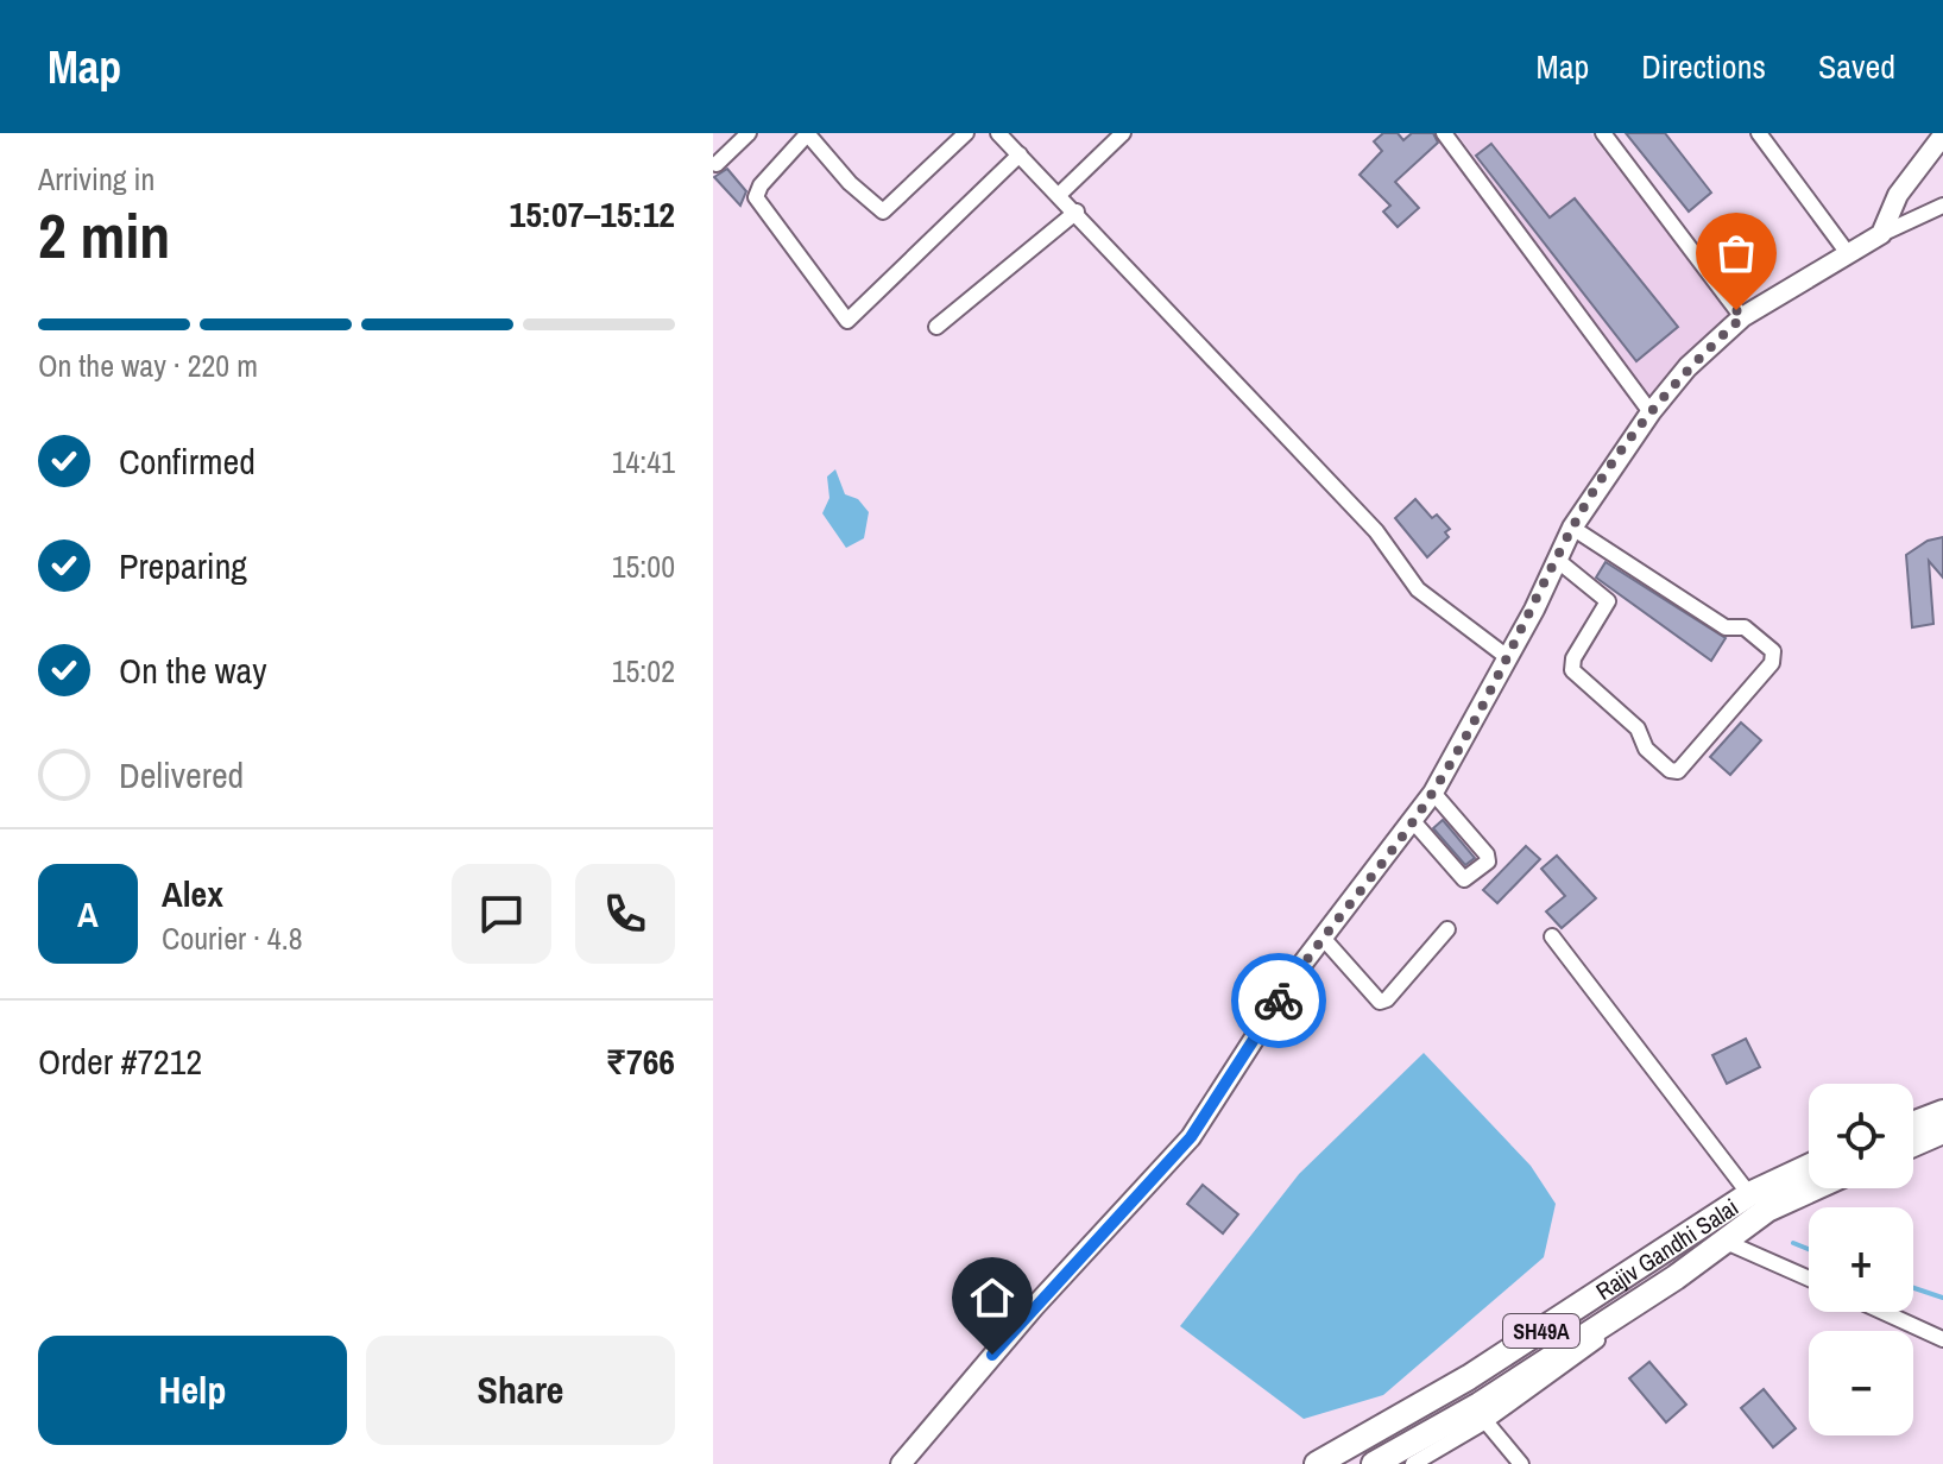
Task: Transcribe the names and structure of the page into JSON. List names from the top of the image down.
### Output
{
  "streets": {
    "main road": ["Rajiv Gandhi Salai", "SH49A"]
  },
  "page": {
    "header": "Map",
    "nav": ["Map", "Directions", "Saved"],
    "heading": ["2 min", "Arriving in", "15:07–15:12"],
    "panel": [
      "Alex",
      "Courier · 4.8",
      "Order #7212",
      "₹766"
    ],
    "bar": "On the way · 220 m",
    "list": [
      ["Confirmed", "14:41"],
      ["Preparing", "15:00"],
      ["On the way", "15:02"],
      "Delivered"
    ],
    "round": "A",
    "map_buttons": ["+", "−"],
    "buttons": ["Help", "Share"]
  }
}
